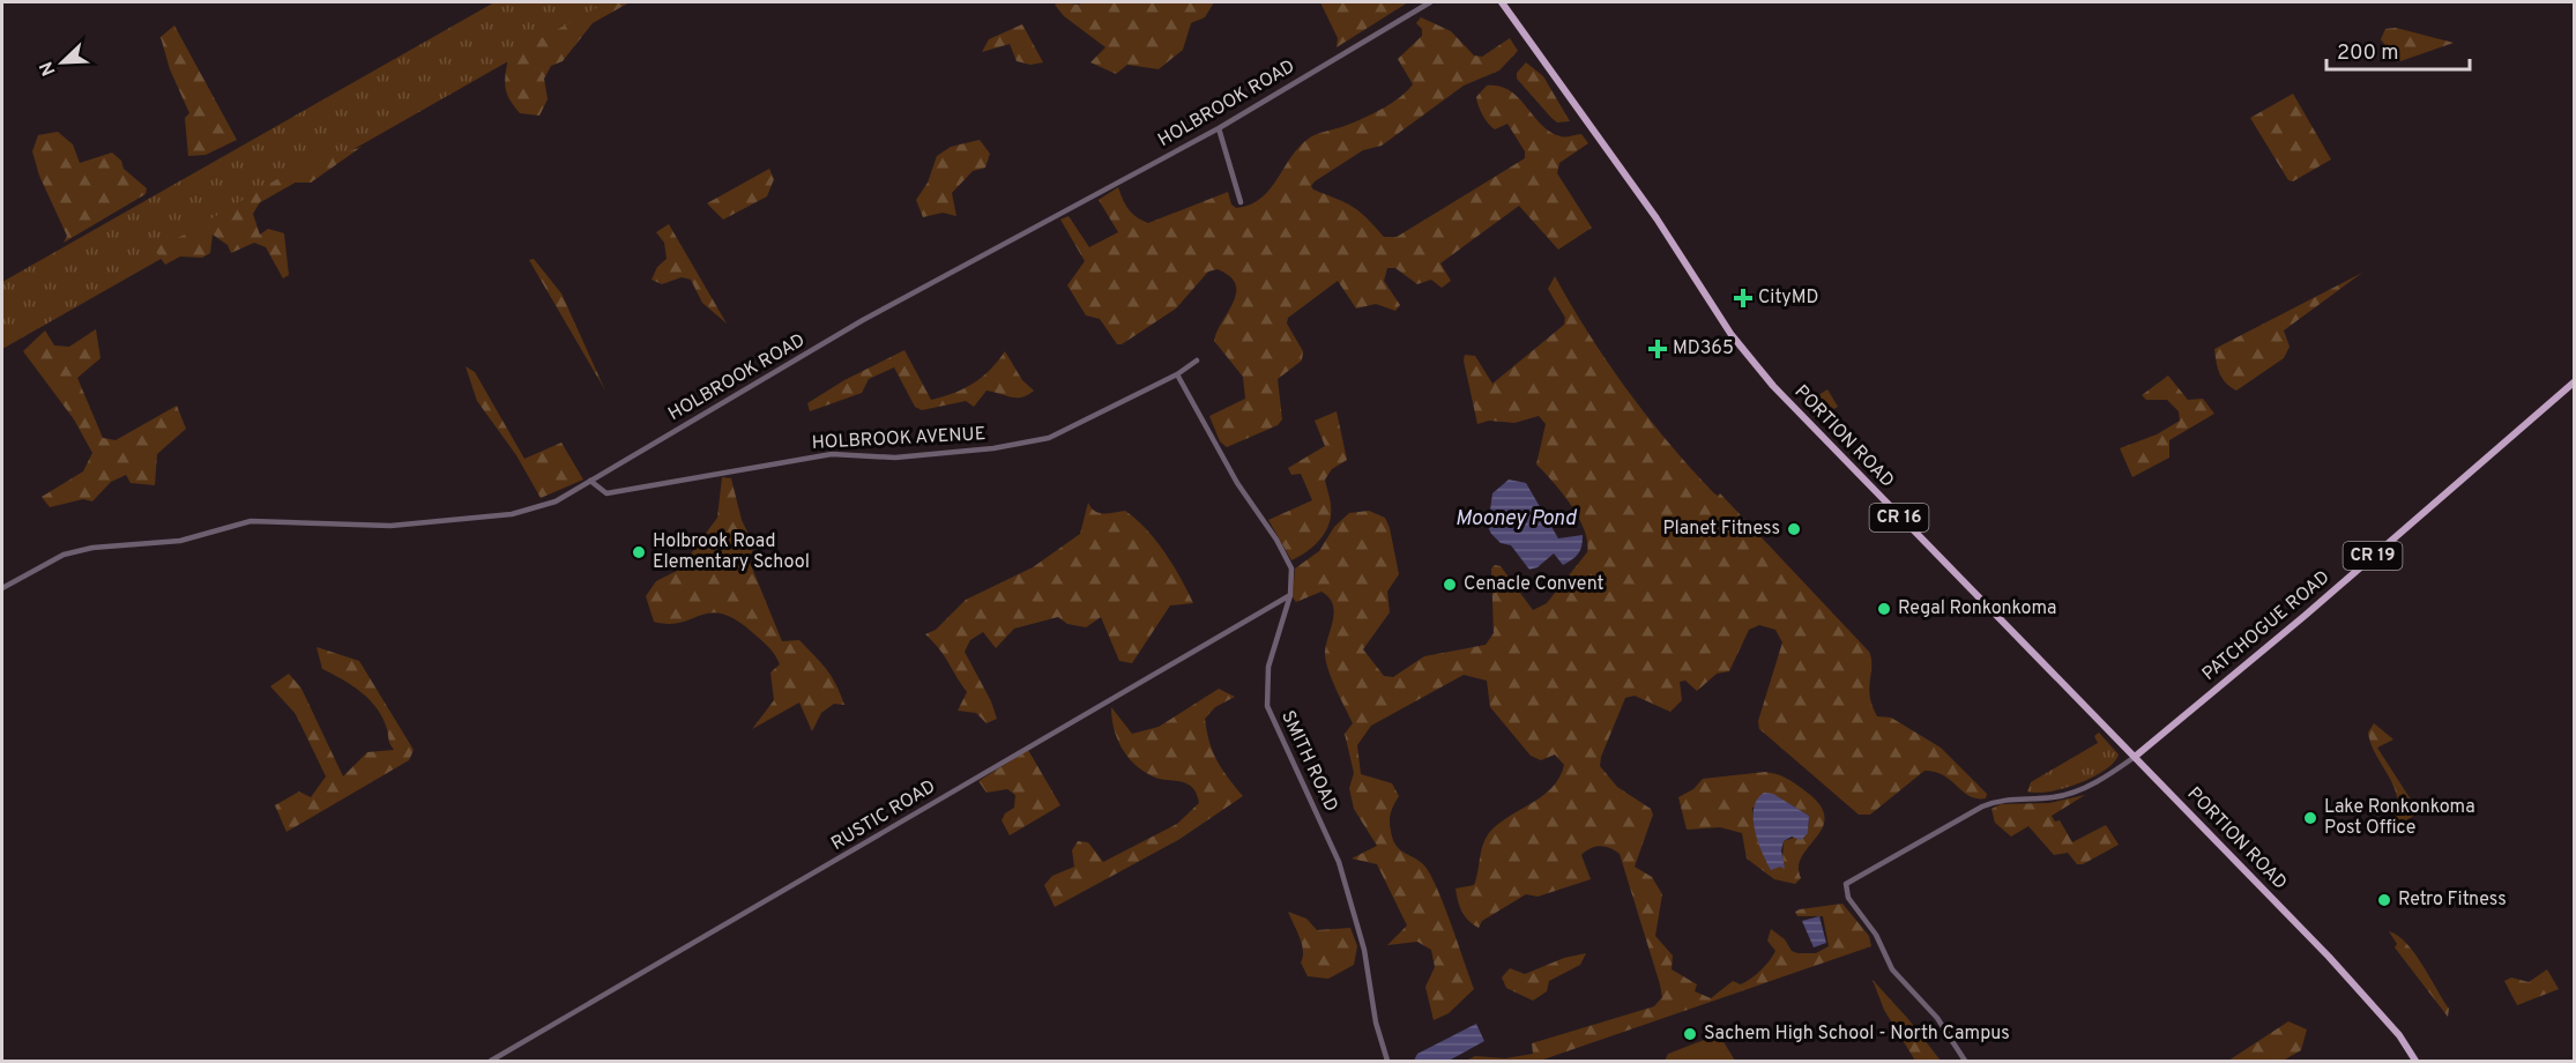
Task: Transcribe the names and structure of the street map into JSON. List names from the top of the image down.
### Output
{
  "streets": {
    "main road": [
      "PORTION ROAD",
      "CR 16",
      "CR 19",
      "PATCHOGUE ROAD"
    ],
    "street": [
      "HOLBROOK ROAD",
      "HOLBROOK AVENUE",
      "SMITH ROAD",
      "RUSTIC ROAD"
    ]
  },
  "crossings": [
    ["HOLBROOK ROAD", "HOLBROOK AVENUE"],
    ["PORTION ROAD", "PATCHOGUE ROAD"],
    ["HOLBROOK AVENUE", "SMITH ROAD"],
    ["SMITH ROAD", "RUSTIC ROAD"]
  ],
  "water": ["Mooney Pond"],
  "places": {
    "health": ["CityMD", "MD365"],
    "other": [
      "Planet Fitness",
      "Holbrook Road Elementary School",
      "Cenacle Convent",
      "Regal Ronkonkoma",
      "Lake Ronkonkoma Post Office",
      "Retro Fitness",
      "Sachem High School - North Campus"
    ]
  },
  "scale_bar": "200 m",
  "north": "bottom left"
}
